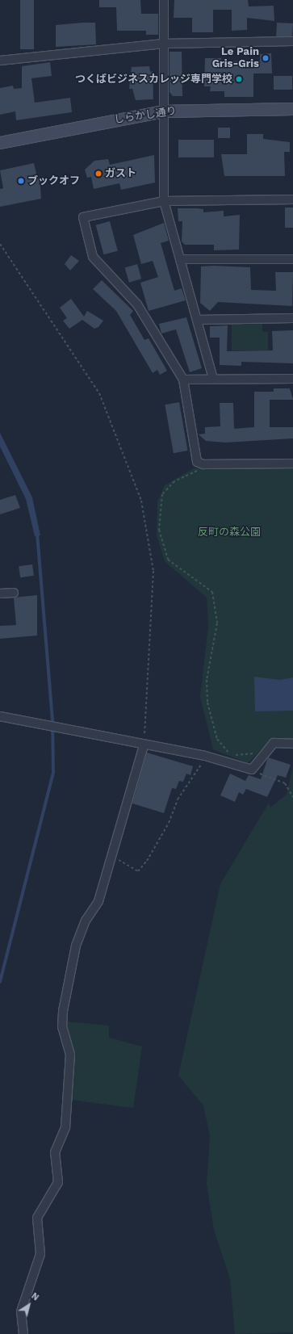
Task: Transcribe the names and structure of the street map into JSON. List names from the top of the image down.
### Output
{
  "streets": {
    "street": ["しらかし通り"]
  },
  "parks": ["反町の森公園"],
  "places": [
    "Le Pain Gris-Gris",
    "つくばビジネスカレッジ専門学校",
    "ガスト",
    "ブックオフ"
  ],
  "north": "top right"
}
